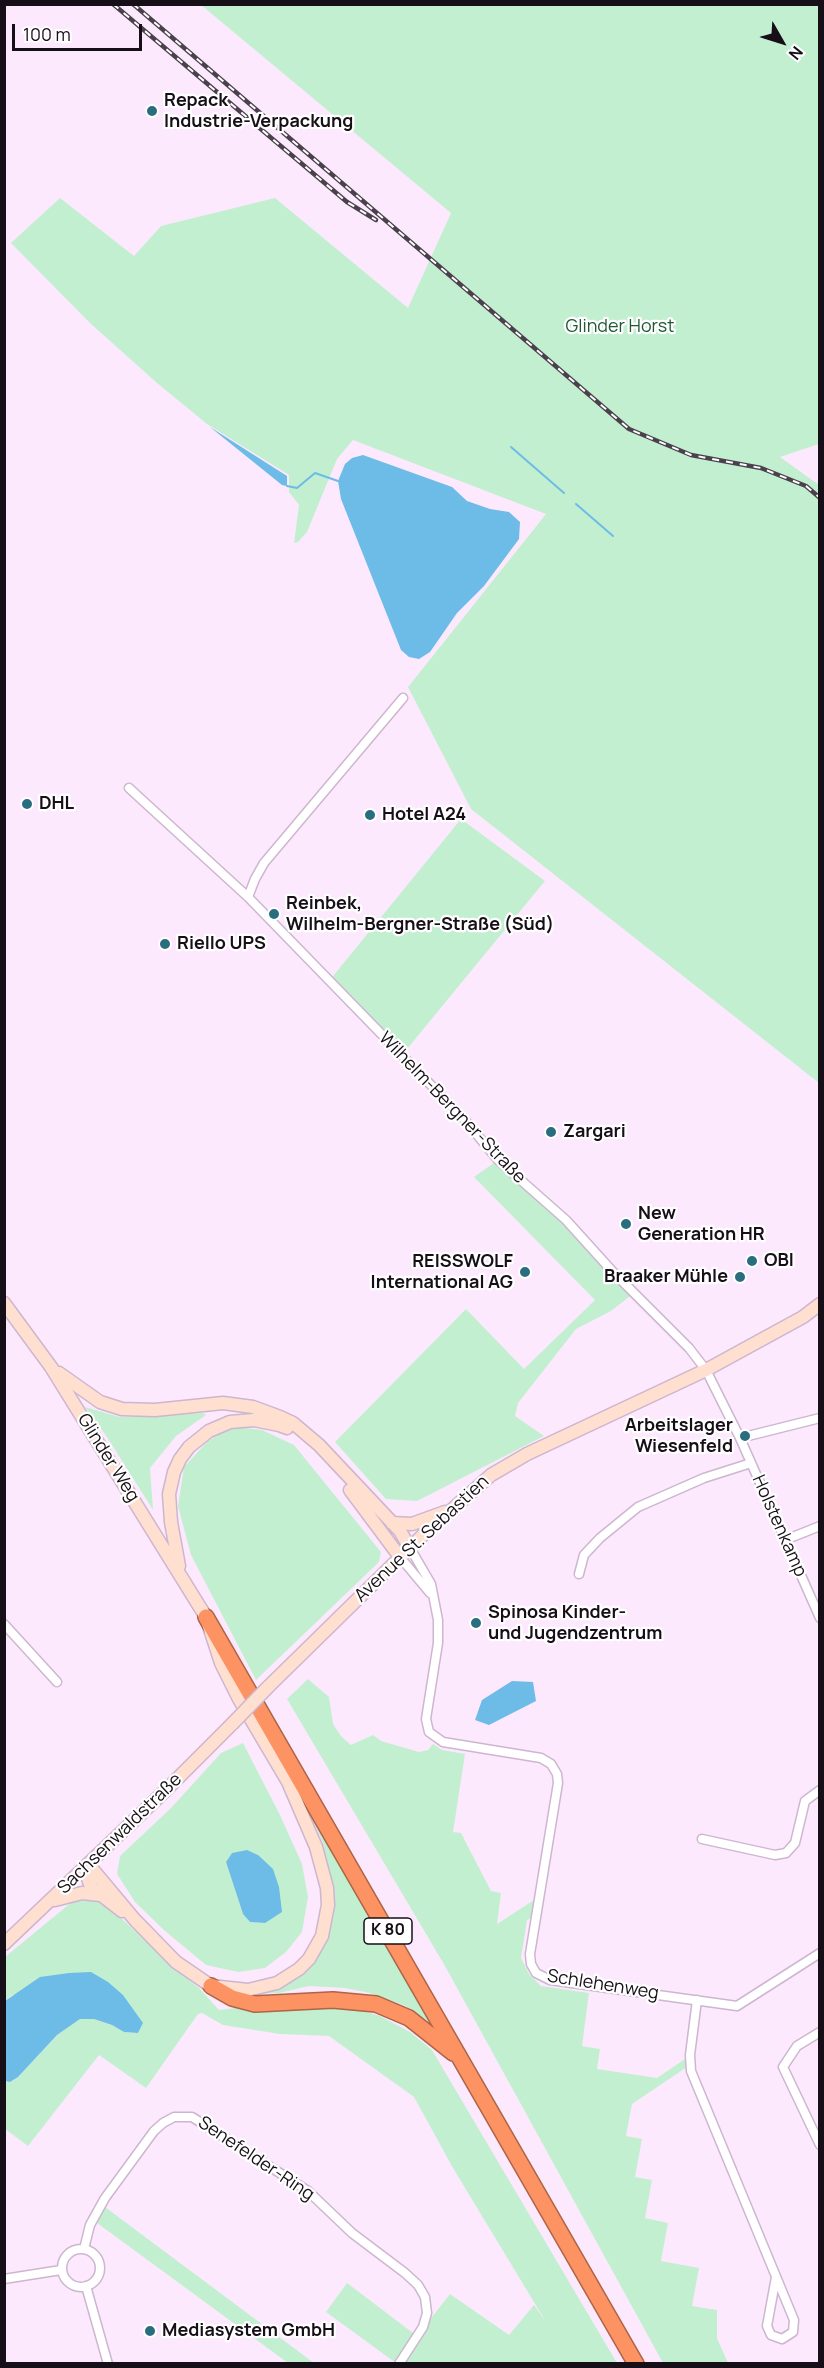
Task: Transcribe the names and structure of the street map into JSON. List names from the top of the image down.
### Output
{
  "streets": {
    "highway": ["K 80"],
    "main road": ["Glinder Weg", "Avenue St. Sebastien", "Sachsenwaldstraße"],
    "street": [
      "Wilhelm-Bergner-Straße",
      "Holstenkamp",
      "Schlehenweg",
      "Senefelder-Ring"
    ]
  },
  "crossings": [
    ["Wilhelm-Bergner-Straße", "Holstenkamp"],
    ["Wilhelm-Bergner-Straße", "Avenue St. Sebastien"],
    ["Glinder Weg", "K 80"],
    ["Holstenkamp", "Avenue St. Sebastien"],
    ["Avenue St. Sebastien", "Sachsenwaldstraße"],
    ["Avenue St. Sebastien", "Schlehenweg"]
  ],
  "parks": ["Glinder Horst"],
  "places": [
    "Repack Industrie-Verpackung",
    "DHL",
    "Hotel A24",
    "Reinbek, Wilhelm-Bergner-Straße (Süd)",
    "Riello UPS",
    "Zargari",
    "New Generation HR",
    "OBI",
    "REISSWOLF International AG",
    "Braaker Mühle",
    "Arbeitslager Wiesenfeld",
    "Spinosa Kinder- und Jugendzentrum",
    "Mediasystem GmbH"
  ],
  "scale_bar": "100 m",
  "north": "bottom right"
}
